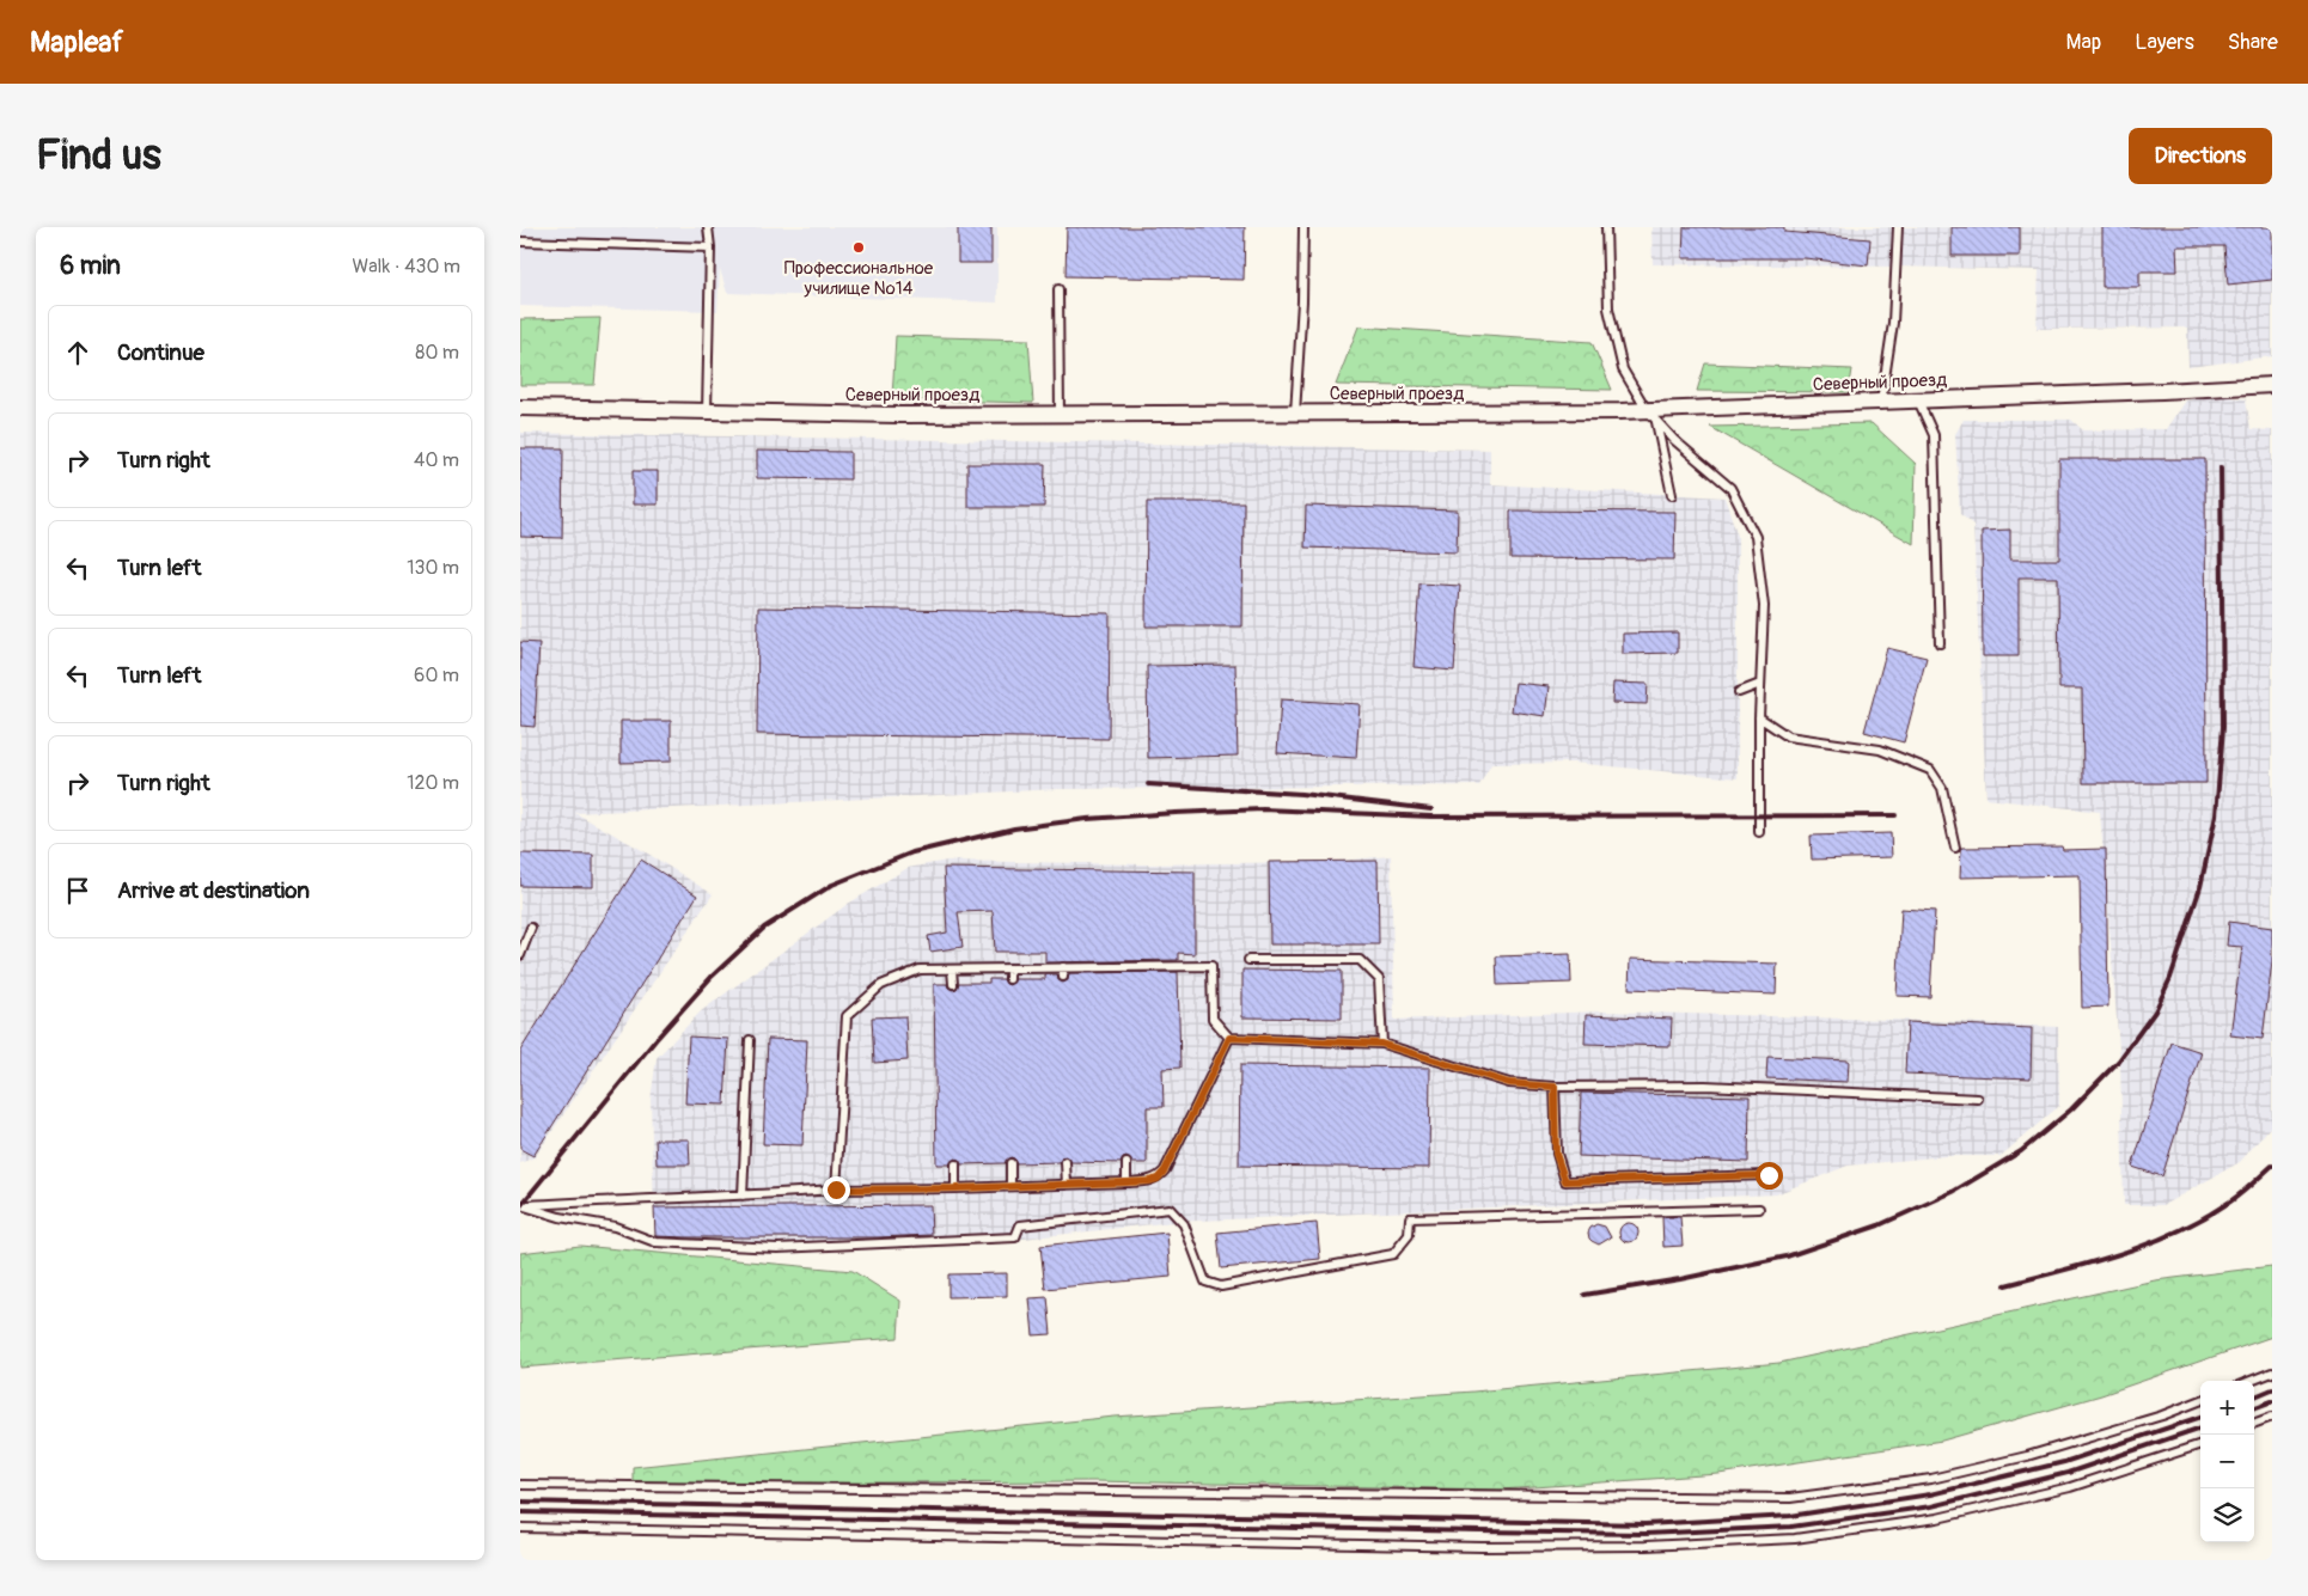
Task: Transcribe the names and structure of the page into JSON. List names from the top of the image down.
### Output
{
  "streets": {
    "street": ["Северный проезд"]
  },
  "places": ["Профессиональное училище №14"],
  "page": {
    "header": "Mapleaf",
    "nav": ["Map", "Layers", "Share"],
    "buttons": "Directions",
    "title": "Find us",
    "heading": ["6 min", "Walk · 430 m"],
    "list": [
      ["Continue", "80 m"],
      ["Turn right", "40 m"],
      ["Turn left", "130 m"],
      ["Turn left", "60 m"],
      ["Turn right", "120 m"],
      "Arrive at destination"
    ],
    "map_buttons": ["+", "−"]
  }
}
